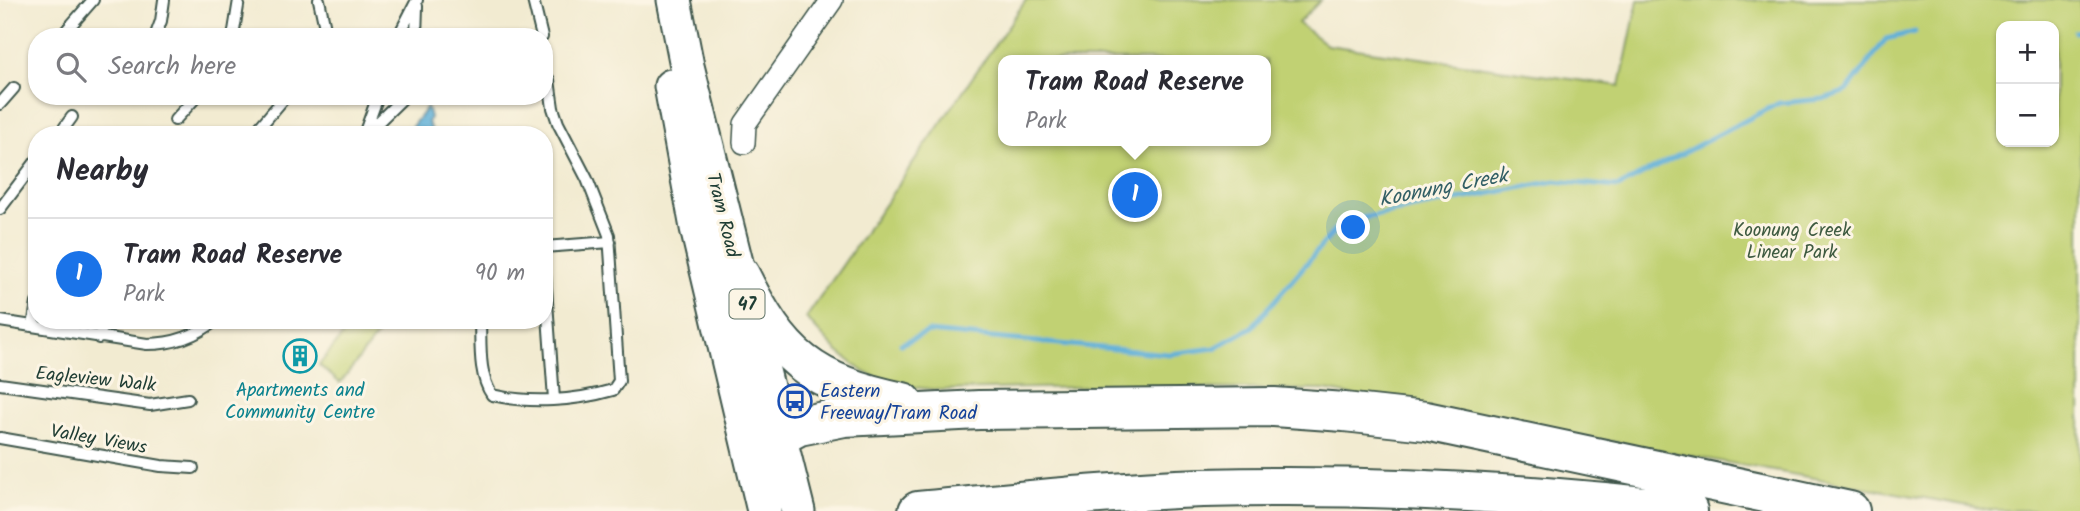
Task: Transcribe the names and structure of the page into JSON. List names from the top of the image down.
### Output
{
  "streets": {
    "main road": ["Tram Road", "47"],
    "lane": ["Eagleview Walk", "Valley Views"]
  },
  "water": ["Koonung Creek"],
  "parks": ["Koonung Creek Linear Park"],
  "places": {
    "building": ["Apartments and Community Centre"],
    "bus stop": ["Eastern Freeway/Tram Road"]
  },
  "page": {
    "map_buttons": ["+", "−"],
    "search": "Search here",
    "popup": ["Tram Road Reserve", "Park"],
    "heading": "Nearby",
    "pins": "1",
    "list": [
      {
        "mark": "1",
        "name": "Tram Road Reserve",
        "note": "Park",
        "value": "90 m"
      }
    ]
  }
}
